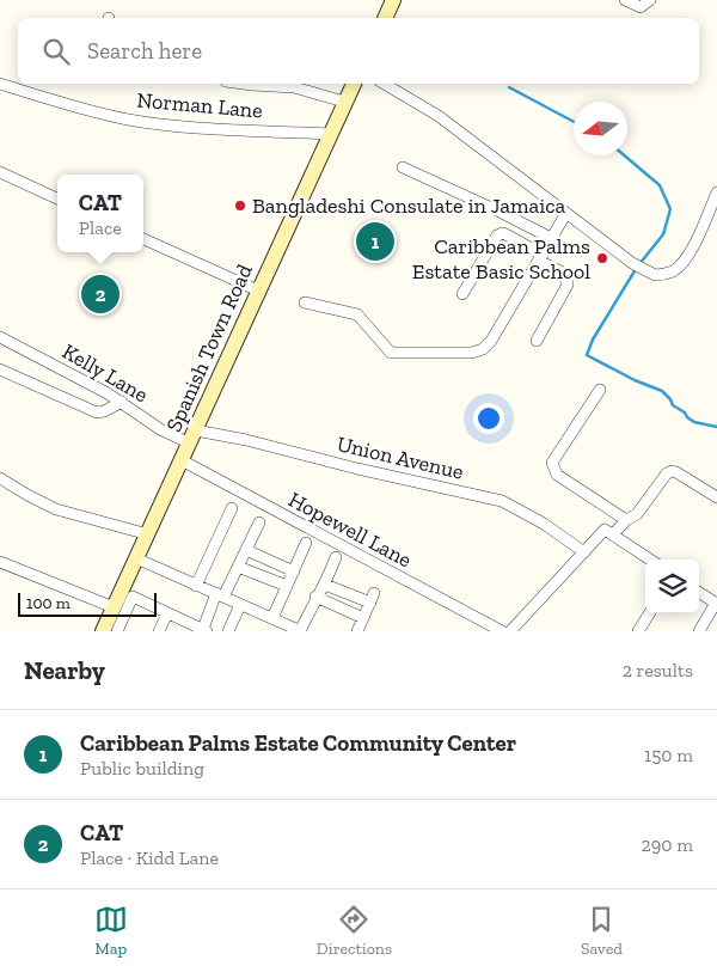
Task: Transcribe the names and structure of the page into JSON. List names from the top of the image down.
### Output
{
  "streets": {
    "main road": ["Spanish Town Road"],
    "street": [
      "Norman Lane",
      "Kelly Lane",
      "Union Avenue",
      "Hopewell Lane"
    ]
  },
  "crossings": [
    ["Norman Lane", "Spanish Town Road"],
    ["Spanish Town Road", "Kelly Lane"],
    ["Spanish Town Road", "Union Avenue"],
    ["Spanish Town Road", "Hopewell Lane"],
    ["Kelly Lane", "Union Avenue"]
  ],
  "places": ["Bangladeshi Consulate in Jamaica", "Caribbean Palms Estate Basic School"],
  "scale_bar": "100 m",
  "north": "left",
  "page": {
    "search": "Search here",
    "popup": ["CAT", "Place"],
    "pins": ["1", "2"],
    "scale": "100 m",
    "heading": ["Nearby", "2 results"],
    "list": [
      {
        "mark": "1",
        "name": "Caribbean Palms Estate Community Center",
        "note": "Public building",
        "value": "150 m"
      },
      {
        "mark": "2",
        "name": "CAT",
        "note": "Place · Kidd Lane",
        "value": "290 m"
      }
    ],
    "nav": ["Map", "Directions", "Saved"]
  }
}
